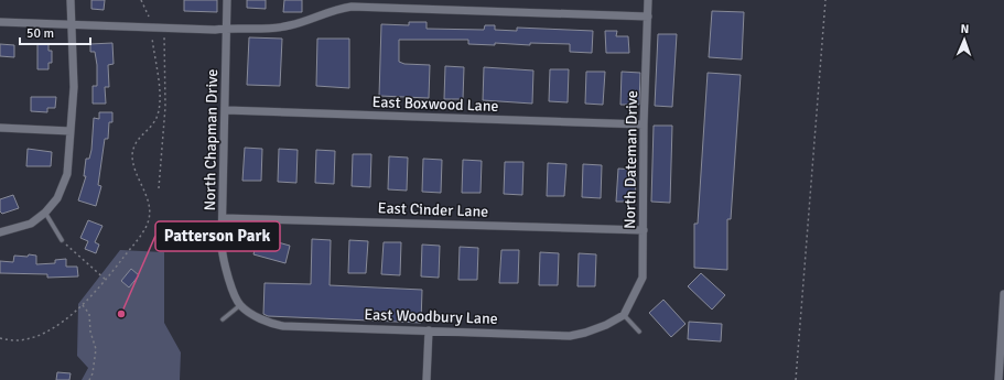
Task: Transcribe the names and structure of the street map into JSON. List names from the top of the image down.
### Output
{
  "streets": {
    "street": [
      "East Boxwood Lane",
      "North Chapman Drive",
      "North Dateman Drive",
      "East Cinder Lane",
      "East Woodbury Lane"
    ]
  },
  "crossings": [
    ["East Boxwood Lane", "North Chapman Drive"],
    ["East Boxwood Lane", "North Dateman Drive"],
    ["North Chapman Drive", "East Cinder Lane"],
    ["North Chapman Drive", "East Woodbury Lane"],
    ["North Dateman Drive", "East Cinder Lane"],
    ["North Dateman Drive", "East Woodbury Lane"]
  ],
  "places": ["Patterson Park"],
  "scale_bar": "50 m",
  "north": "top"
}
